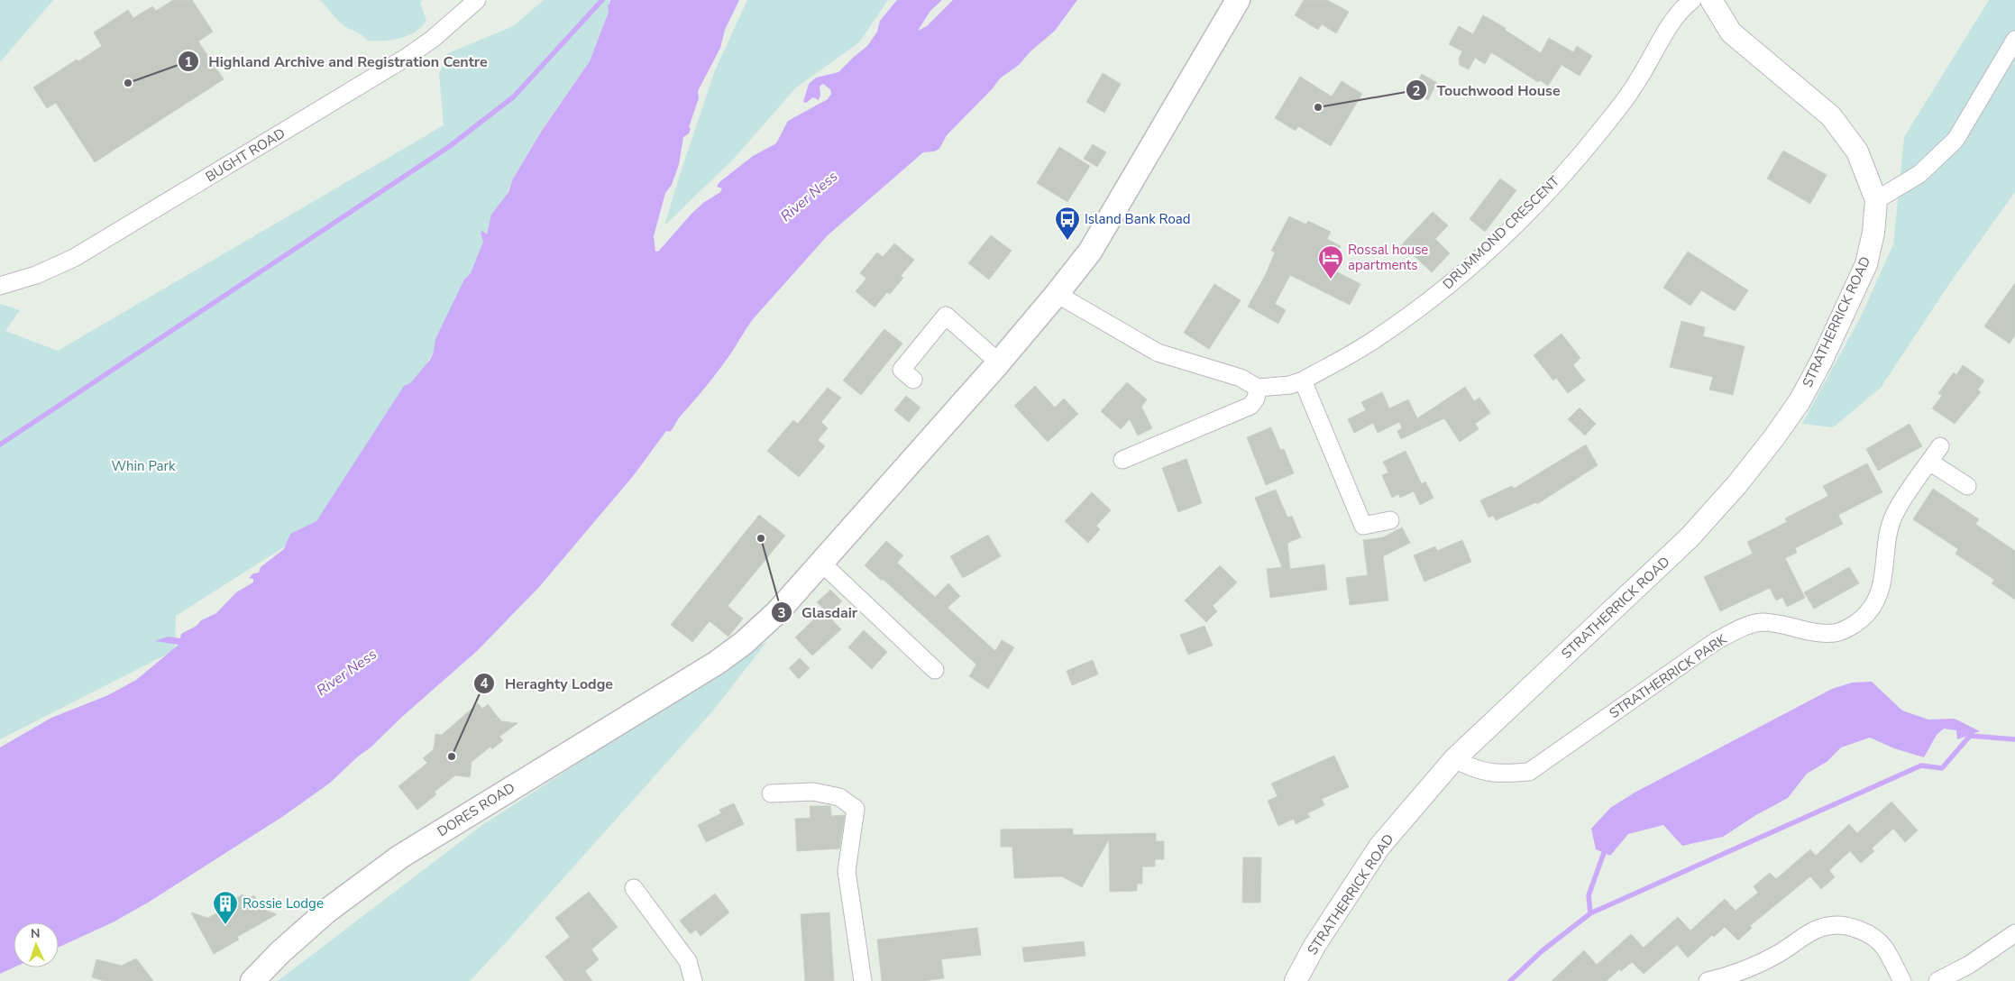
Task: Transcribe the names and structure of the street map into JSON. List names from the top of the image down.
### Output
{
  "streets": {
    "main road": ["DORES ROAD"],
    "street": [
      "BUGHT ROAD",
      "DRUMMOND CRESCENT",
      "STRATHERRICK ROAD",
      "STRATHERRICK PARK"
    ]
  },
  "crossings": [
    ["STRATHERRICK ROAD", "STRATHERRICK PARK"]
  ],
  "water": ["River Ness"],
  "parks": ["Whin Park"],
  "places": {
    "other": [
      "Highland Archive and Registration Centre",
      "Touchwood House",
      "Glasdair",
      "Heraghty Lodge"
    ],
    "bus stop": ["Island Bank Road"],
    "hotel": ["Rossal house apartments"],
    "building": ["Rossie Lodge"]
  },
  "north": "top"
}
